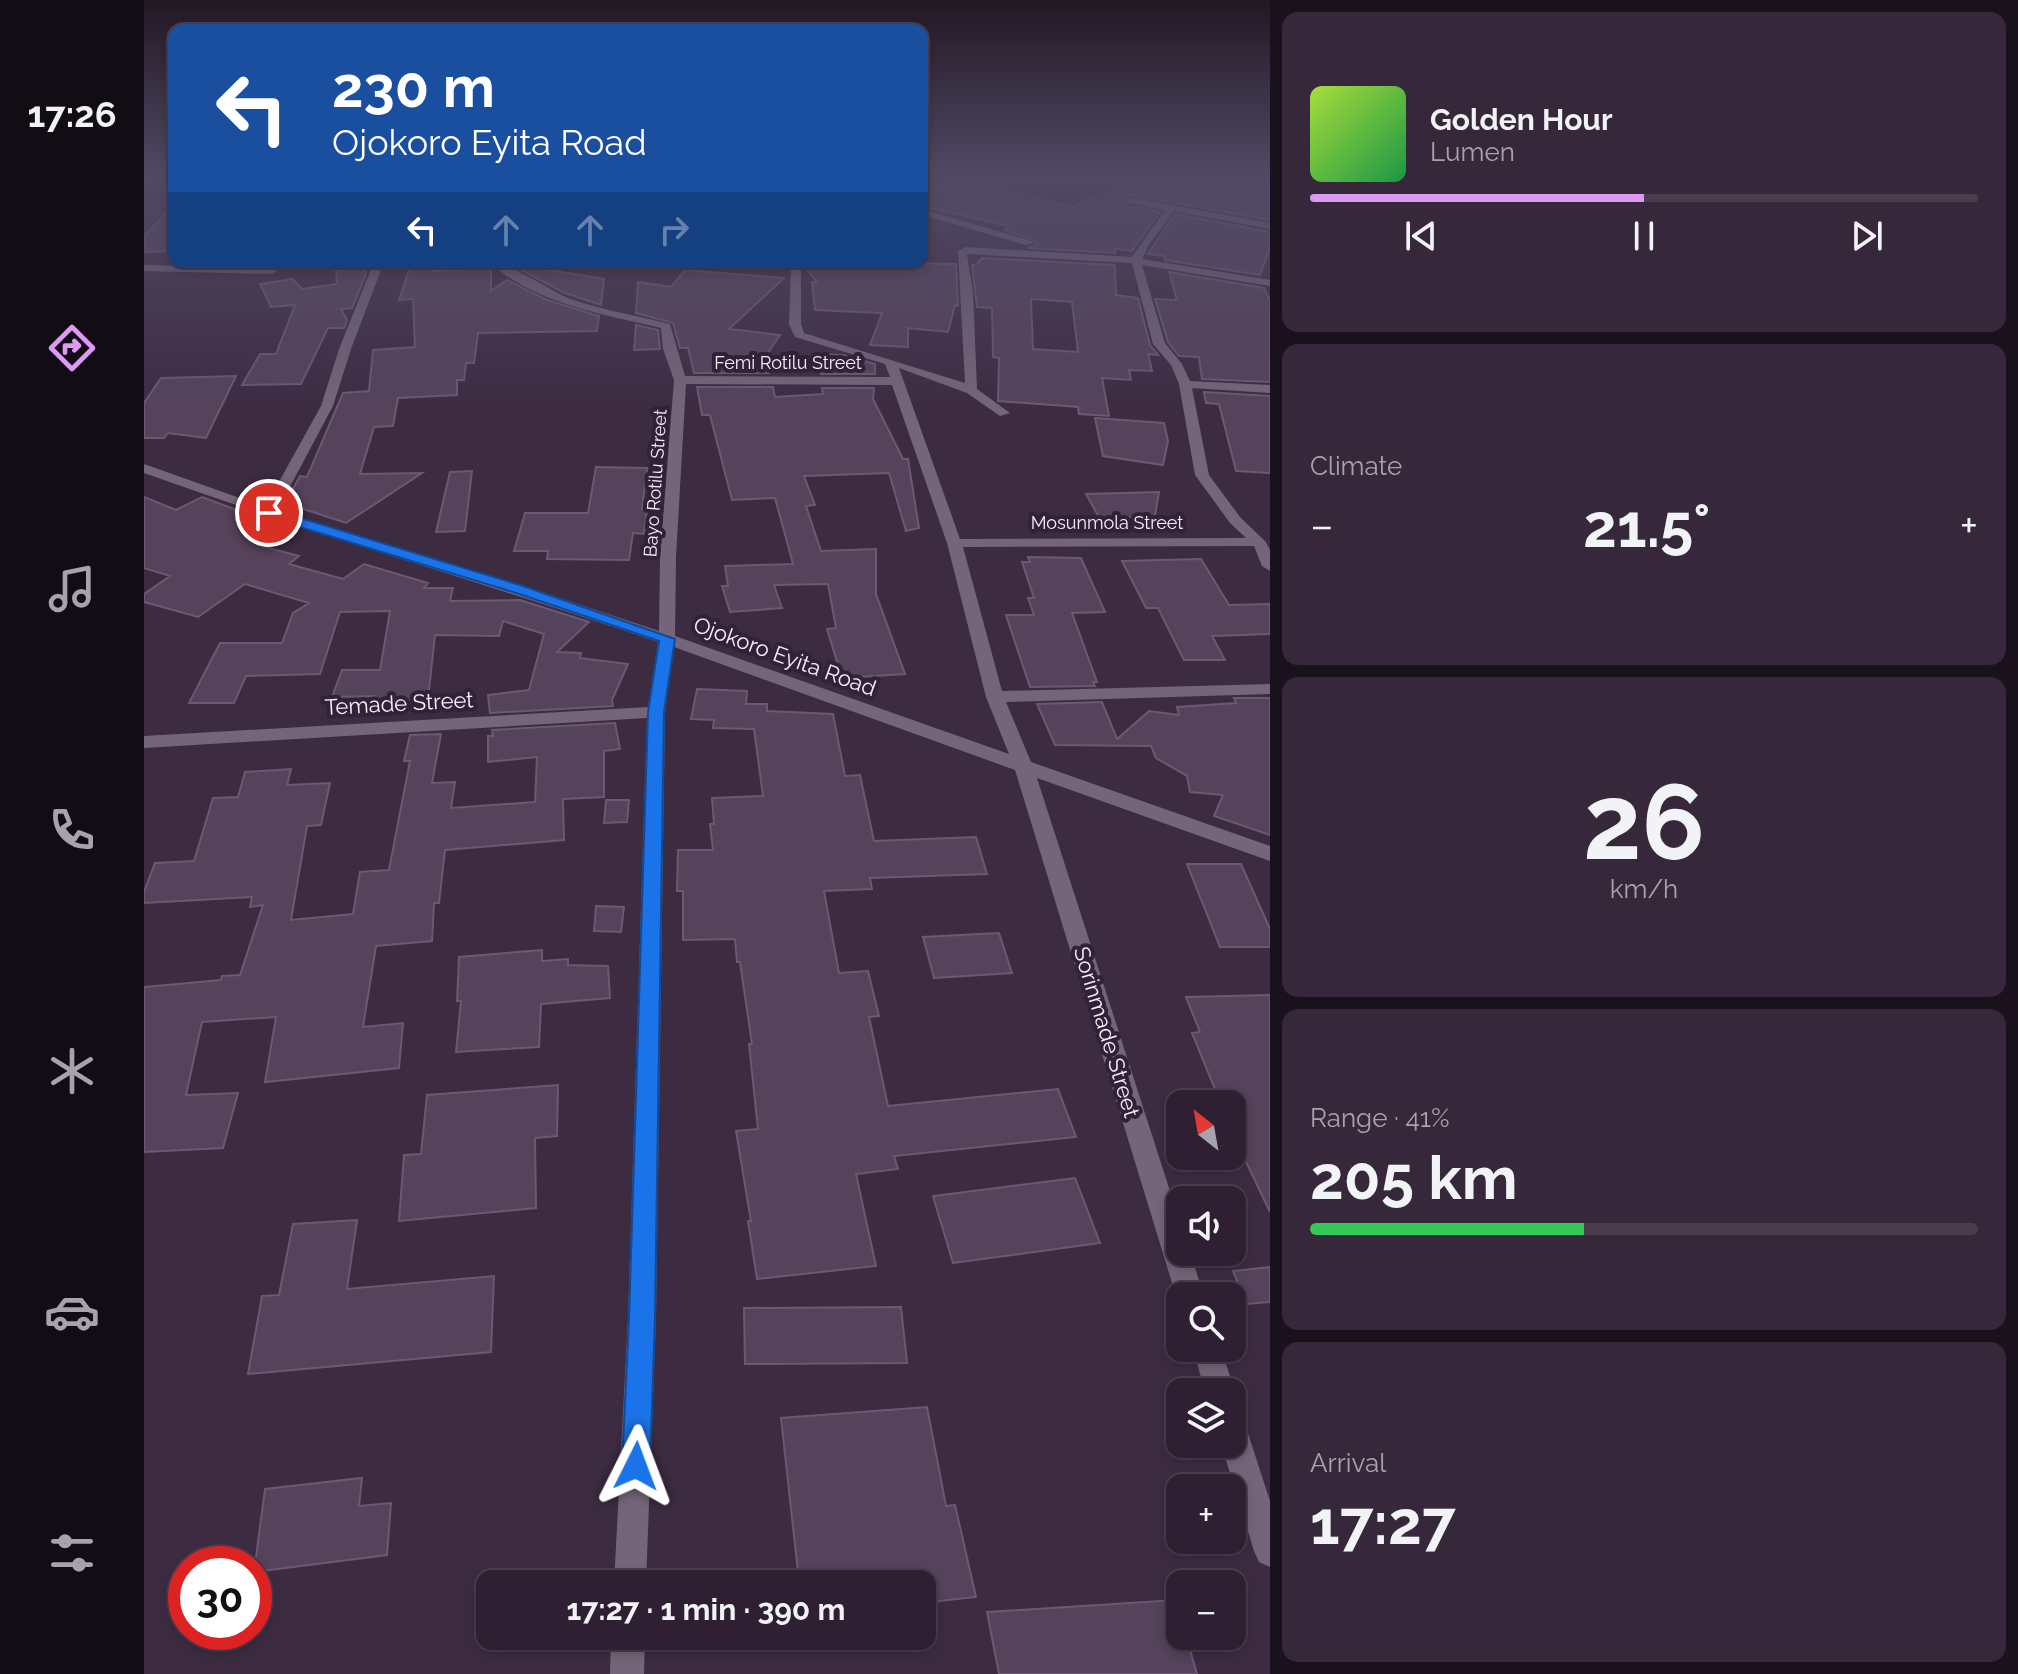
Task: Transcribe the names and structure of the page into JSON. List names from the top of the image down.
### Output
{
  "streets": {
    "street": [
      "Femi Rotilu Street",
      "Bayo Rotilu Street",
      "Mosunmola Street",
      "Ojokoro Eyita Road",
      "Temade Street",
      "Sorinmade Street"
    ]
  },
  "crossings": [
    ["Femi Rotilu Street", "Bayo Rotilu Street"],
    ["Femi Rotilu Street", "Sorinmade Street"],
    ["Bayo Rotilu Street", "Ojokoro Eyita Road"],
    ["Bayo Rotilu Street", "Temade Street"],
    ["Mosunmola Street", "Sorinmade Street"],
    ["Ojokoro Eyita Road", "Sorinmade Street"]
  ],
  "north": "top left",
  "page": {
    "tabs": "17:26",
    "turn": ["230 m", "Ojokoro Eyita Road"],
    "song": ["Golden Hour", "Lumen"],
    "tile": [
      "Climate",
      ["26", "km/h"],
      ["Range · 41%", "205 km"],
      ["Arrival", "17:27"]
    ],
    "heat": ["−", "21.5°", "+"],
    "map_buttons": ["+", "−"],
    "limit": "30",
    "trip": "17:27 · 1 min · 390 m"
  }
}
